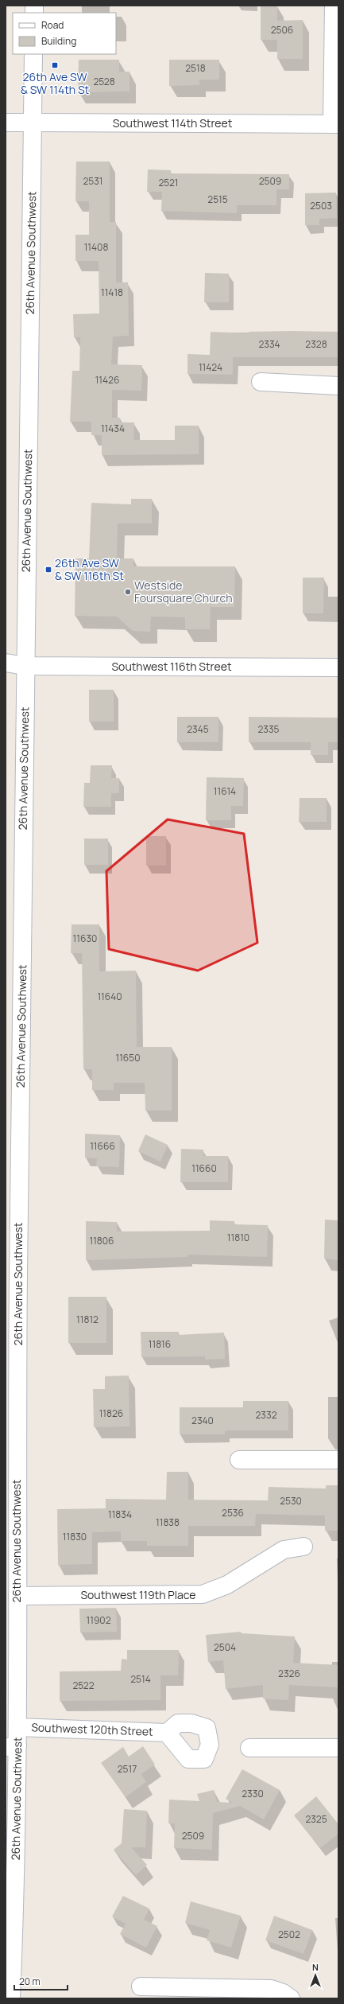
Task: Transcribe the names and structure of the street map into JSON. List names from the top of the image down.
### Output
{
  "streets": {
    "street": [
      "Southwest 114th Street",
      "26th Avenue Southwest",
      "Southwest 116th Street",
      "Southwest 119th Place",
      "Southwest 120th Street"
    ]
  },
  "crossings": [
    ["Southwest 114th Street", "26th Avenue Southwest"],
    ["26th Avenue Southwest", "Southwest 116th Street"],
    ["26th Avenue Southwest", "Southwest 119th Place"],
    ["26th Avenue Southwest", "Southwest 120th Street"]
  ],
  "places": {
    "transit": ["26th Ave SW & SW 114th St", "26th Ave SW & SW 116th St"],
    "other": ["Westside Foursquare Church"]
  },
  "house_numbers": [
    "2506",
    "2518",
    "2528",
    "2531",
    "2509",
    "2521",
    "2515",
    "2503",
    "11408",
    "11418",
    "2334",
    "2328",
    "11424",
    "11426",
    "11434",
    "2345",
    "2335",
    "11614",
    "11630",
    "11640",
    "11650",
    "11666",
    "11660",
    "11810",
    "11806",
    "11812",
    "11816",
    "11826",
    "2332",
    "2340",
    "2530",
    "2536",
    "11834",
    "11838",
    "11830",
    "11902",
    "2504",
    "2326",
    "2514",
    "2522",
    "2517",
    "2330",
    "2325",
    "2509",
    "2502"
  ],
  "legend": ["Road", "Building"],
  "scale_bar": "20 m",
  "north": "top"
}
